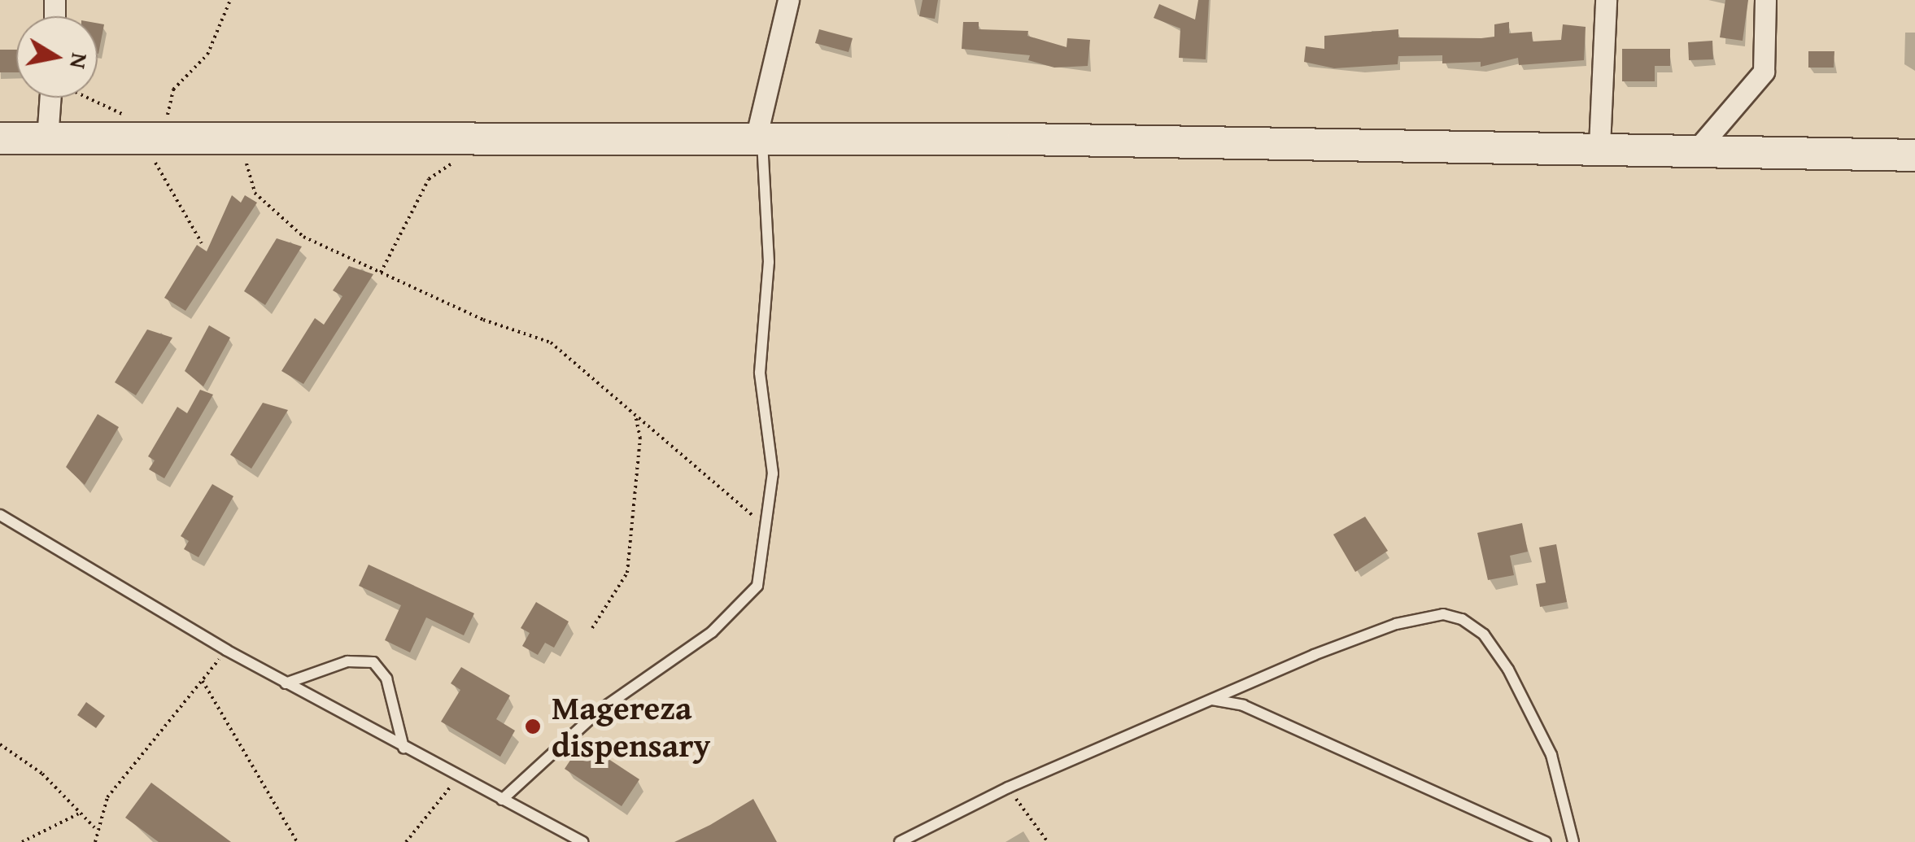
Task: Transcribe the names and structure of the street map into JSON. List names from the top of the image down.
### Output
{
  "places": ["Magereza dispensary"],
  "north": "right"
}
